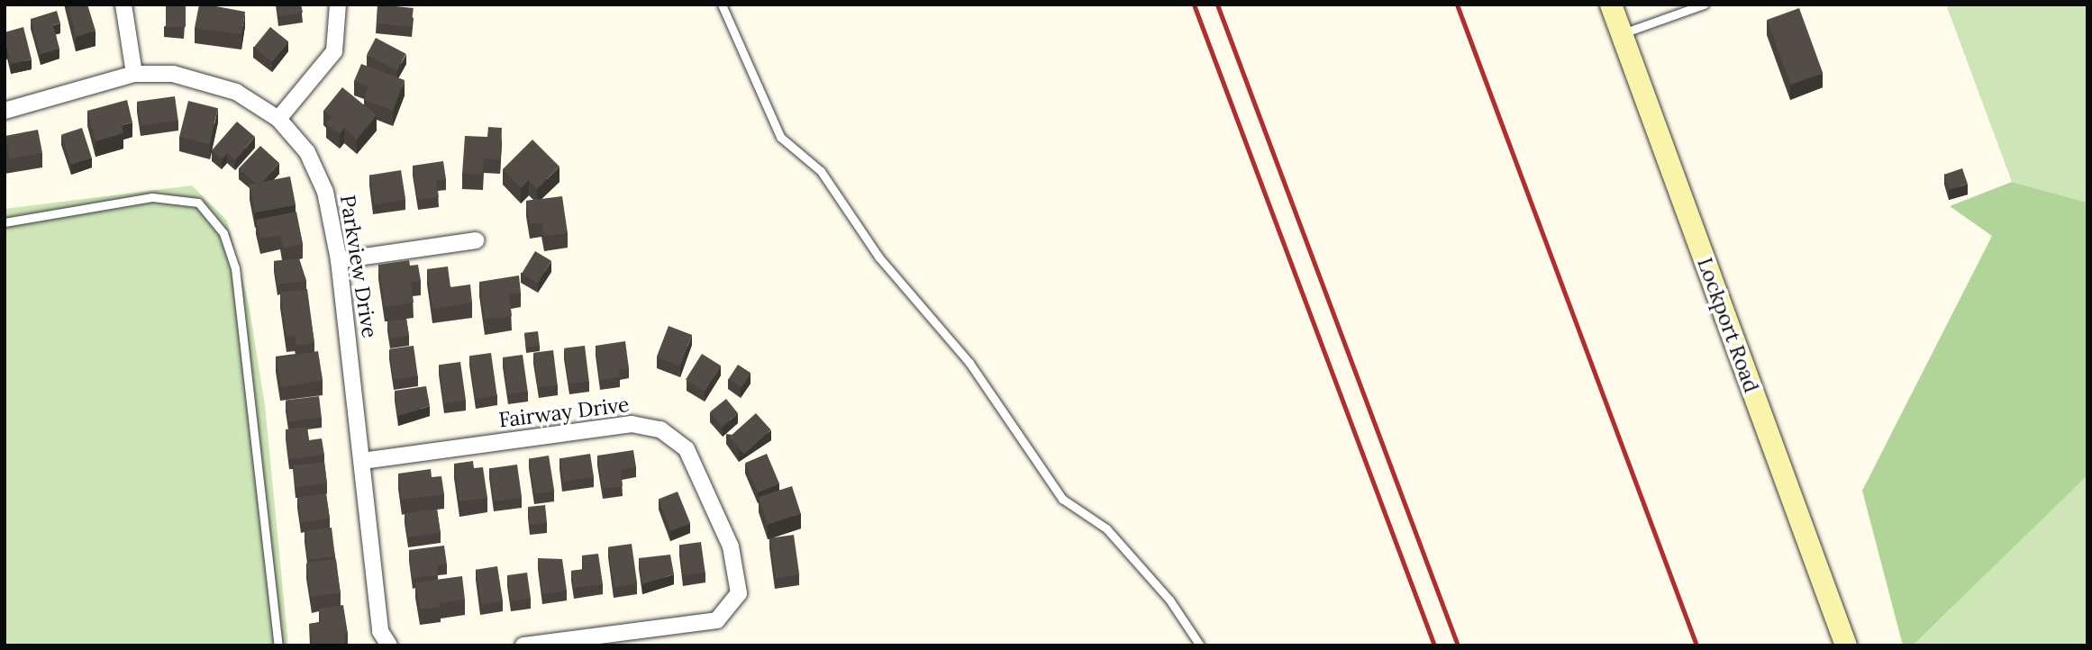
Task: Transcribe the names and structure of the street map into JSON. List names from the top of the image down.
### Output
{
  "streets": {
    "street": ["Parkview Drive", "Lockport Road", "Fairway Drive"]
  },
  "crossings": [
    ["Parkview Drive", "Fairway Drive"]
  ]
}
